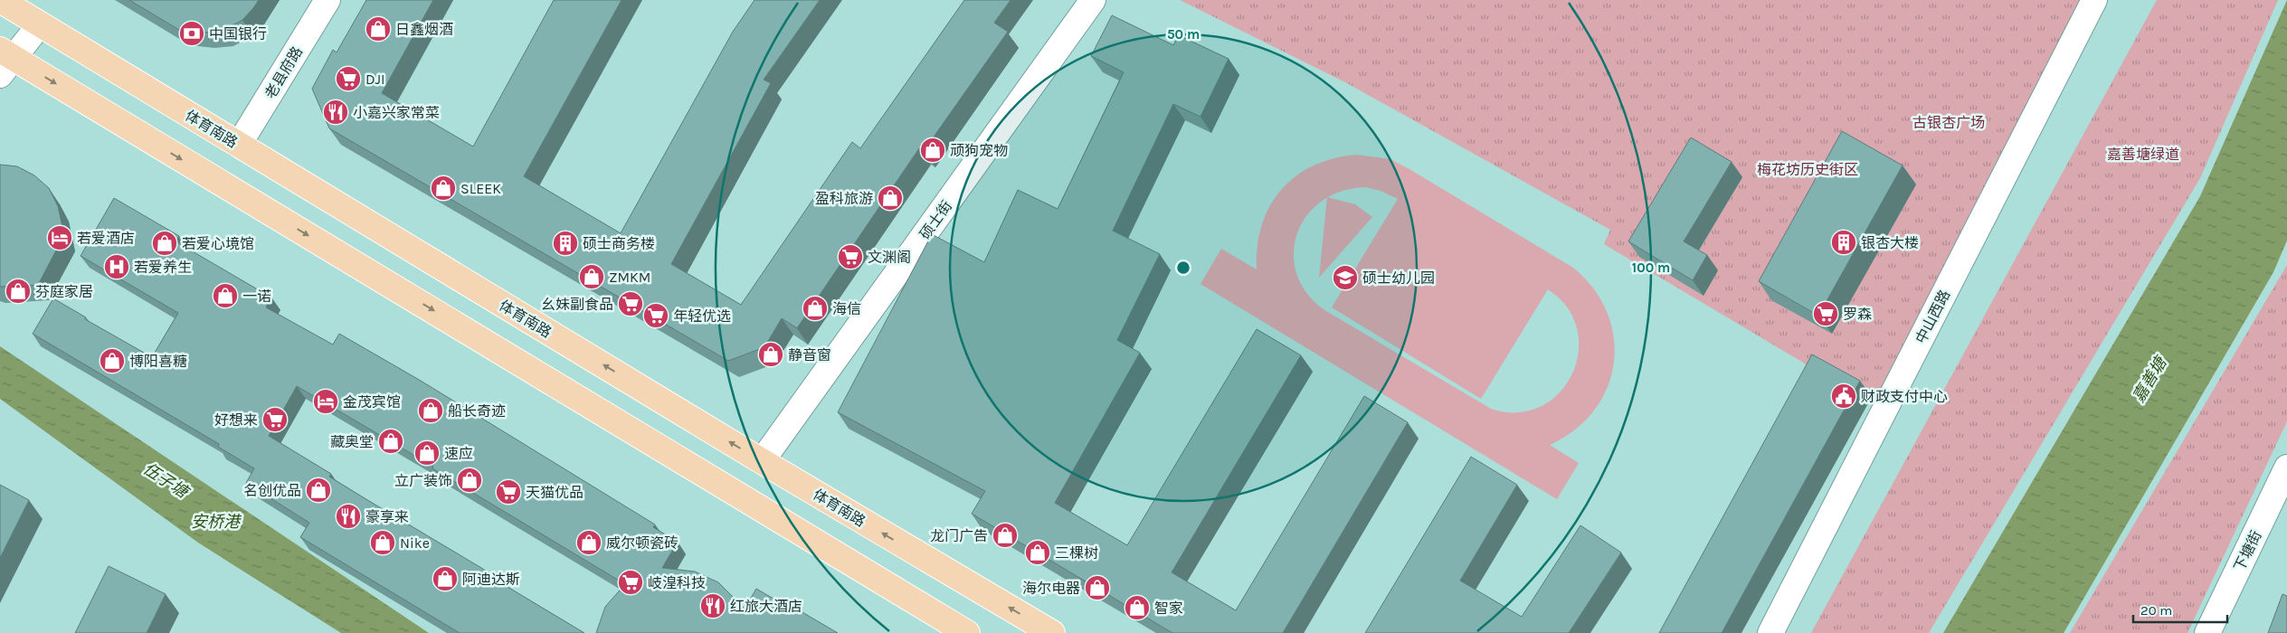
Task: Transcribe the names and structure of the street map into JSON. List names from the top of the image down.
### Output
{
  "streets": {
    "main road": ["体育南路"],
    "street": [
      "老县府路",
      "硕士街",
      "中山西路",
      "下塘街"
    ]
  },
  "crossings": [
    ["老县府路", "体育南路"],
    ["体育南路", "硕士街"]
  ],
  "water": ["嘉善塘", "伍子塘", "安桥港"],
  "parks": ["古银杏广场", "嘉善塘绿道", "梅花坊历史街区"],
  "places": {
    "shop": [
      "日鑫烟酒",
      "顽狗宠物",
      "SLEEK",
      "盈科旅游",
      "若爱心境馆",
      "ZMKM",
      "芬庭家居",
      "一诺",
      "海信",
      "静音窗",
      "博阳喜糖",
      "船长奇迹",
      "藏奥堂",
      "速应",
      "立广装饰",
      "名创优品",
      "龙门广告",
      "Nike",
      "威尔顿瓷砖",
      "三棵树",
      "阿迪达斯",
      "海尔电器",
      "智家"
    ],
    "bank": ["中国银行"],
    "supermarket": [
      "DJI",
      "文渊阁",
      "幺妹副食品",
      "罗森",
      "年轻优选",
      "好想来",
      "天猫优品",
      "岐湟科技"
    ],
    "restaurant": ["小嘉兴家常菜", "豪享来", "红旅大酒店"],
    "hotel": ["若爱酒店", "金茂宾馆"],
    "building": ["银杏大楼", "硕士商务楼"],
    "hospital": ["若爱养生"],
    "school or university": ["硕士幼儿园"],
    "public building": ["财政支付中心"]
  },
  "scale_bar": "20 m",
  "rings": ["50 m", "100 m"]
}
